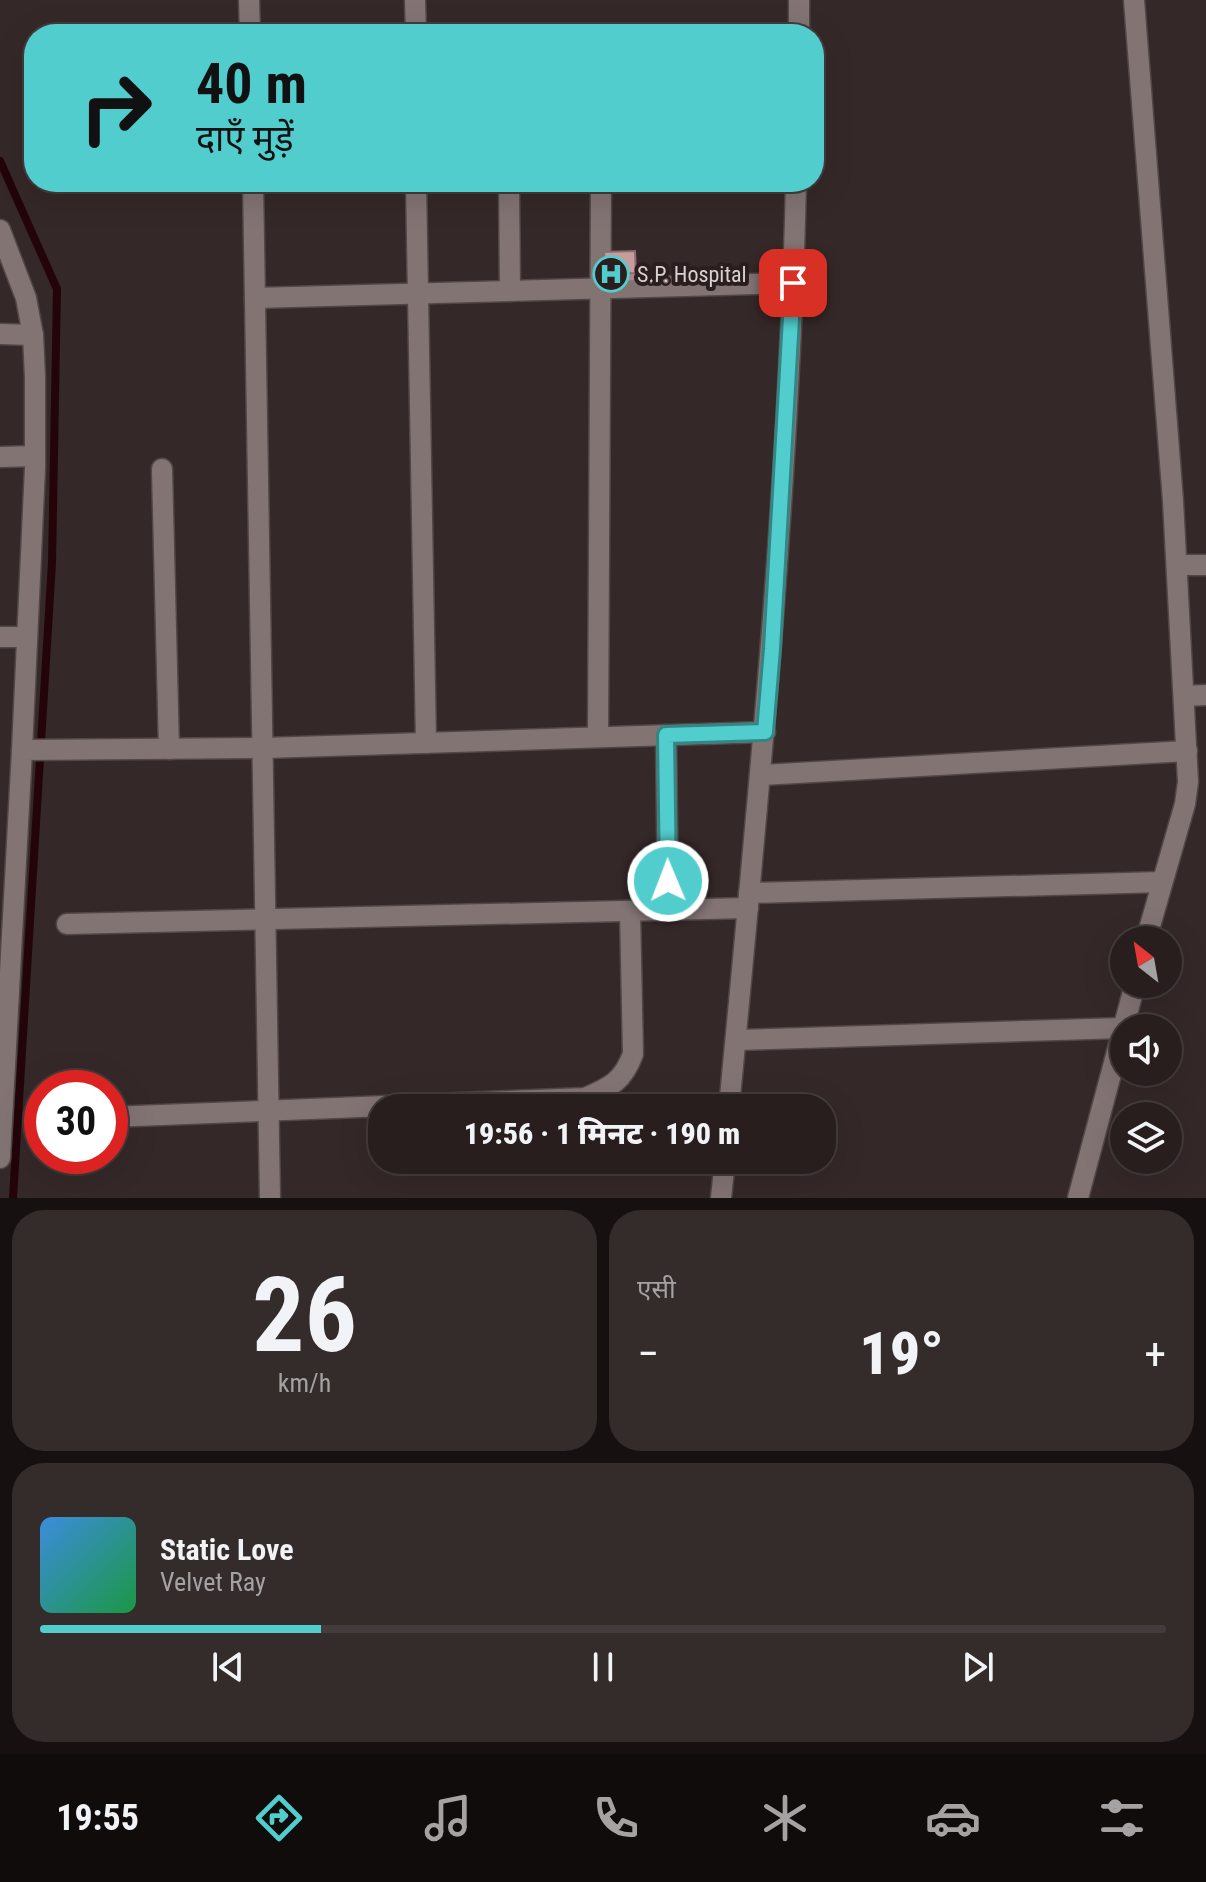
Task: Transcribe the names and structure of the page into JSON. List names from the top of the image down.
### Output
{
  "places": {
    "hospital": ["S.P. Hospital"]
  },
  "north": "top left",
  "page": {
    "turn": ["40 m", "दाएँ मुड़ें"],
    "limit": "30",
    "trip": "19:56 · 1 मिनट · 190 m",
    "tile": [
      ["26", "km/h"],
      "एसी"
    ],
    "heat": ["−", "19°", "+"],
    "song": ["Static Love", "Velvet Ray"],
    "tabs": "19:55"
  }
}
